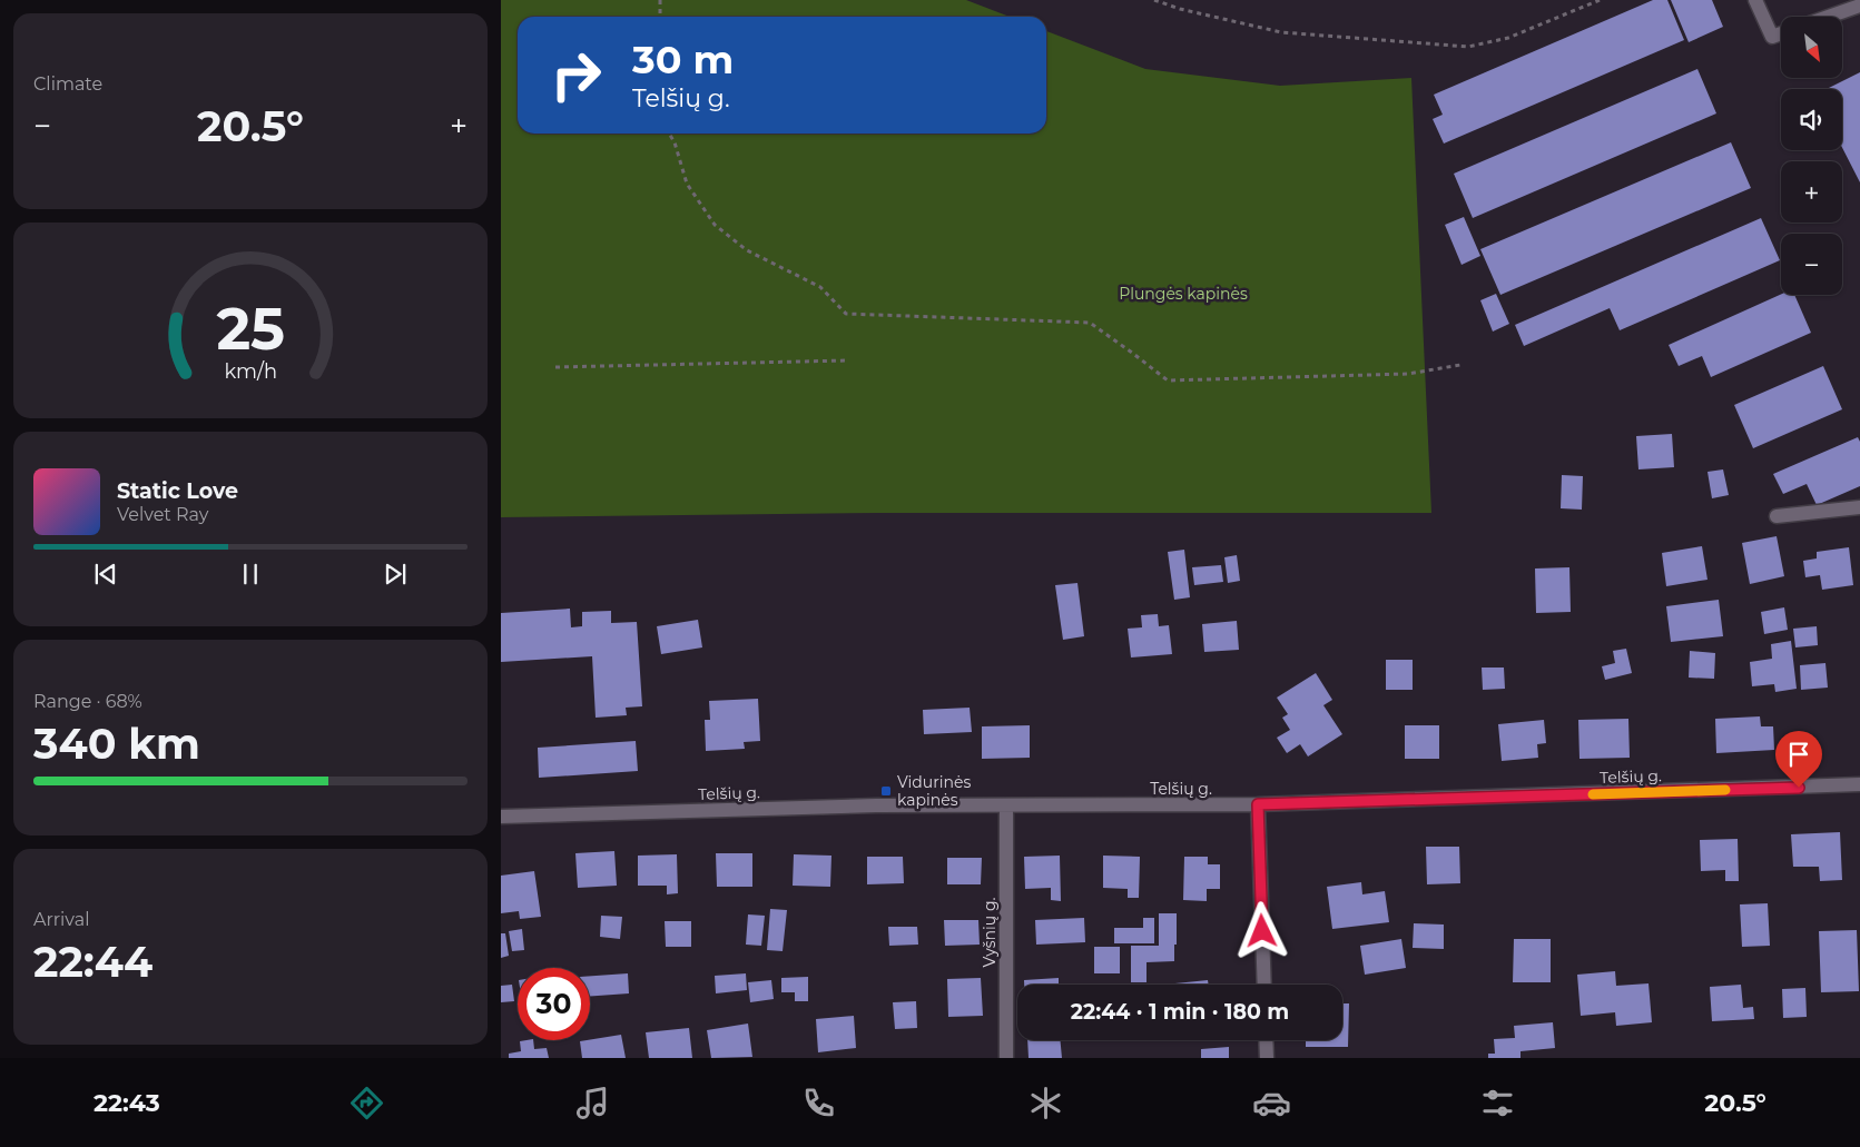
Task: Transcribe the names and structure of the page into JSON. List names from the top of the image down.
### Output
{
  "streets": {
    "street": ["Telšių g.", "Vyšnių g."]
  },
  "crossings": [
    ["Telšių g.", "Vyšnių g."]
  ],
  "parks": ["Plungės kapinės"],
  "places": {
    "transit": ["Vidurinės kapinės"]
  },
  "north": "bottom right",
  "page": {
    "tile": [
      "Climate",
      ["Range · 68%", "340 km"],
      ["Arrival", "22:44"]
    ],
    "map_buttons": ["+", "−"],
    "turn": ["30 m", "Telšių g."],
    "heat": ["−", "20.5°", "+"],
    "song": ["Static Love", "Velvet Ray"],
    "limit": "30",
    "trip": "22:44 · 1 min · 180 m",
    "tabs": ["22:43", "20.5°"],
    "gauge": ["25", "km/h"]
  }
}
